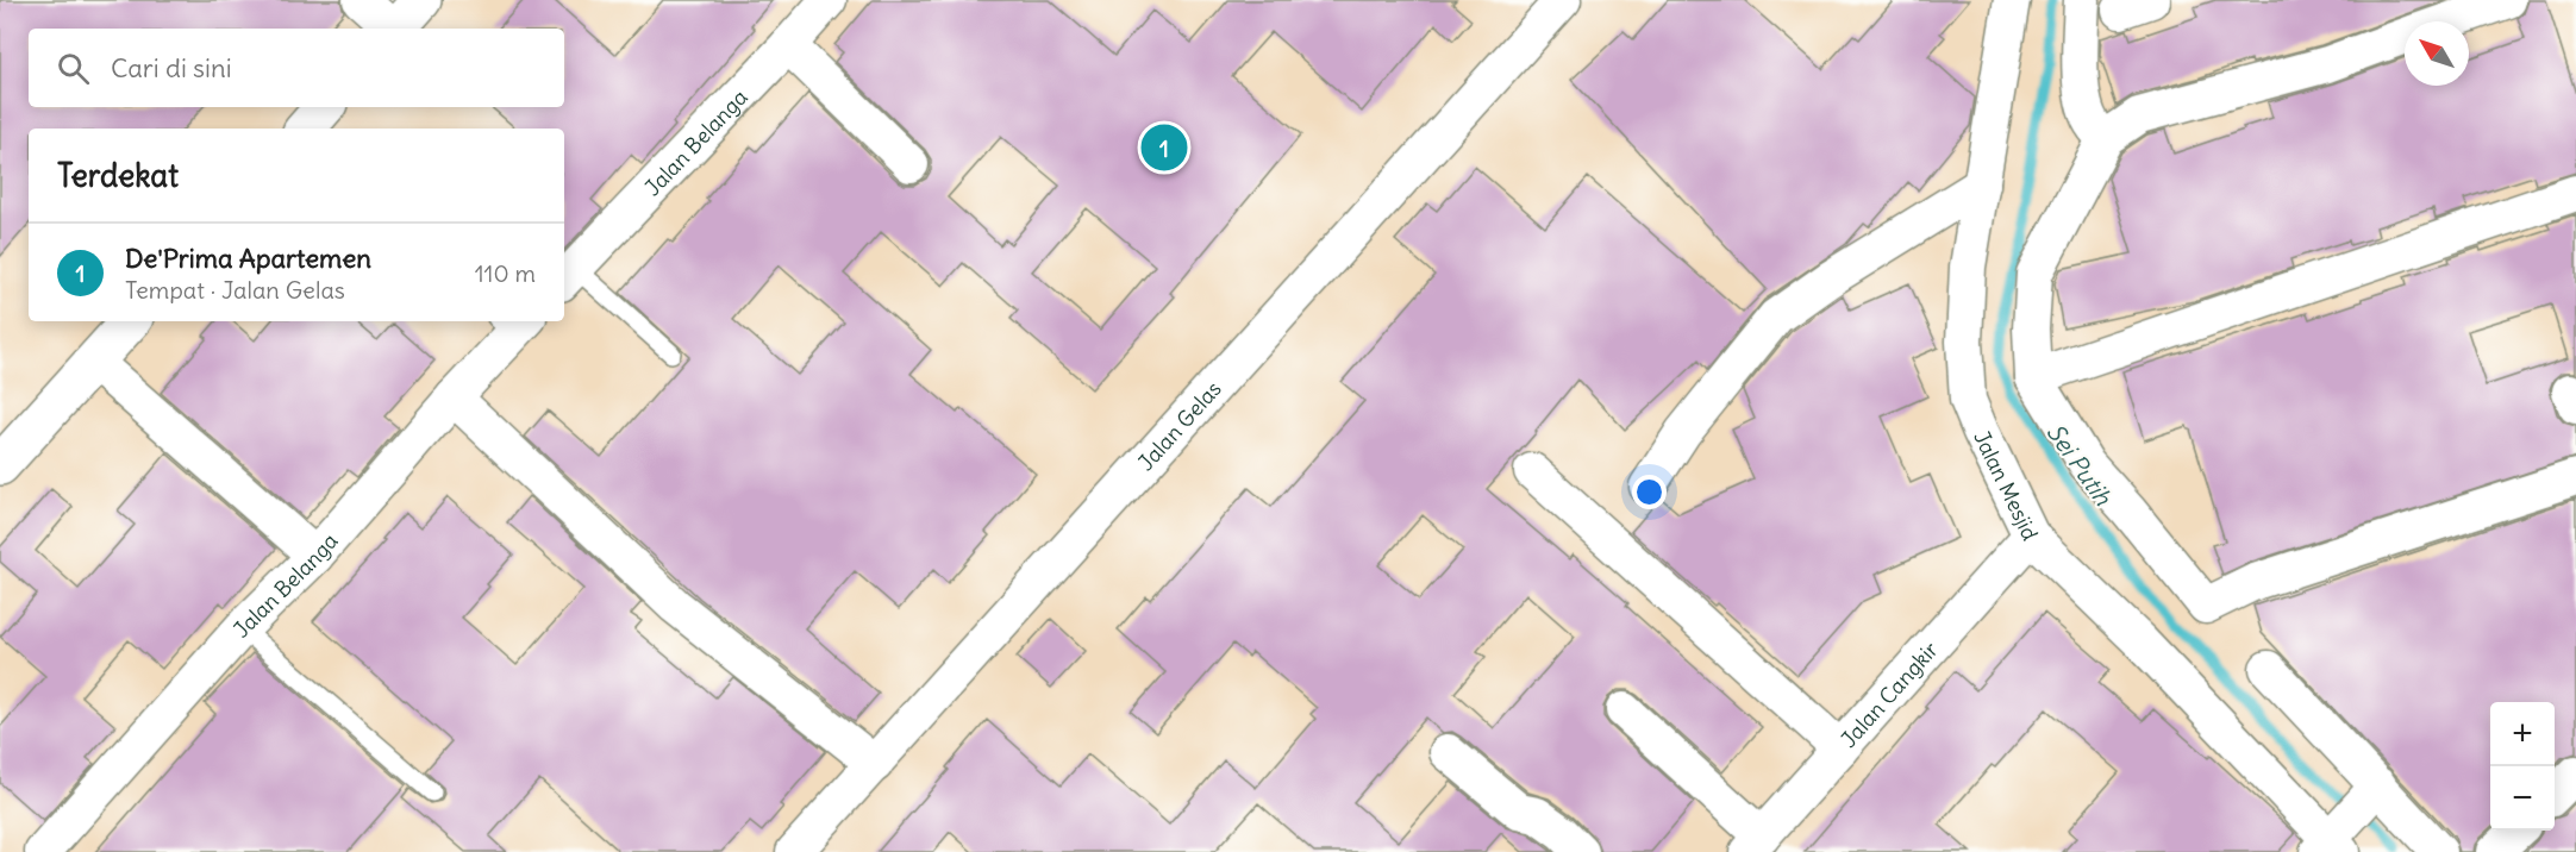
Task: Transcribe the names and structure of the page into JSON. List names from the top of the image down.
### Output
{
  "streets": {
    "street": [
      "Jalan Belanga",
      "Jalan Gelas",
      "Jalan Mesjid",
      "Jalan Cangkir"
    ]
  },
  "crossings": [
    ["Jalan Mesjid", "Jalan Cangkir"]
  ],
  "water": ["Sei Putih"],
  "north": "top left",
  "page": {
    "search": "Cari di sini",
    "pins": "1",
    "heading": "Terdekat",
    "list": [
      {
        "mark": "1",
        "name": "De'Prima Apartemen",
        "note": "Tempat · Jalan Gelas",
        "value": "110 m"
      }
    ],
    "map_buttons": ["+", "−"]
  }
}
